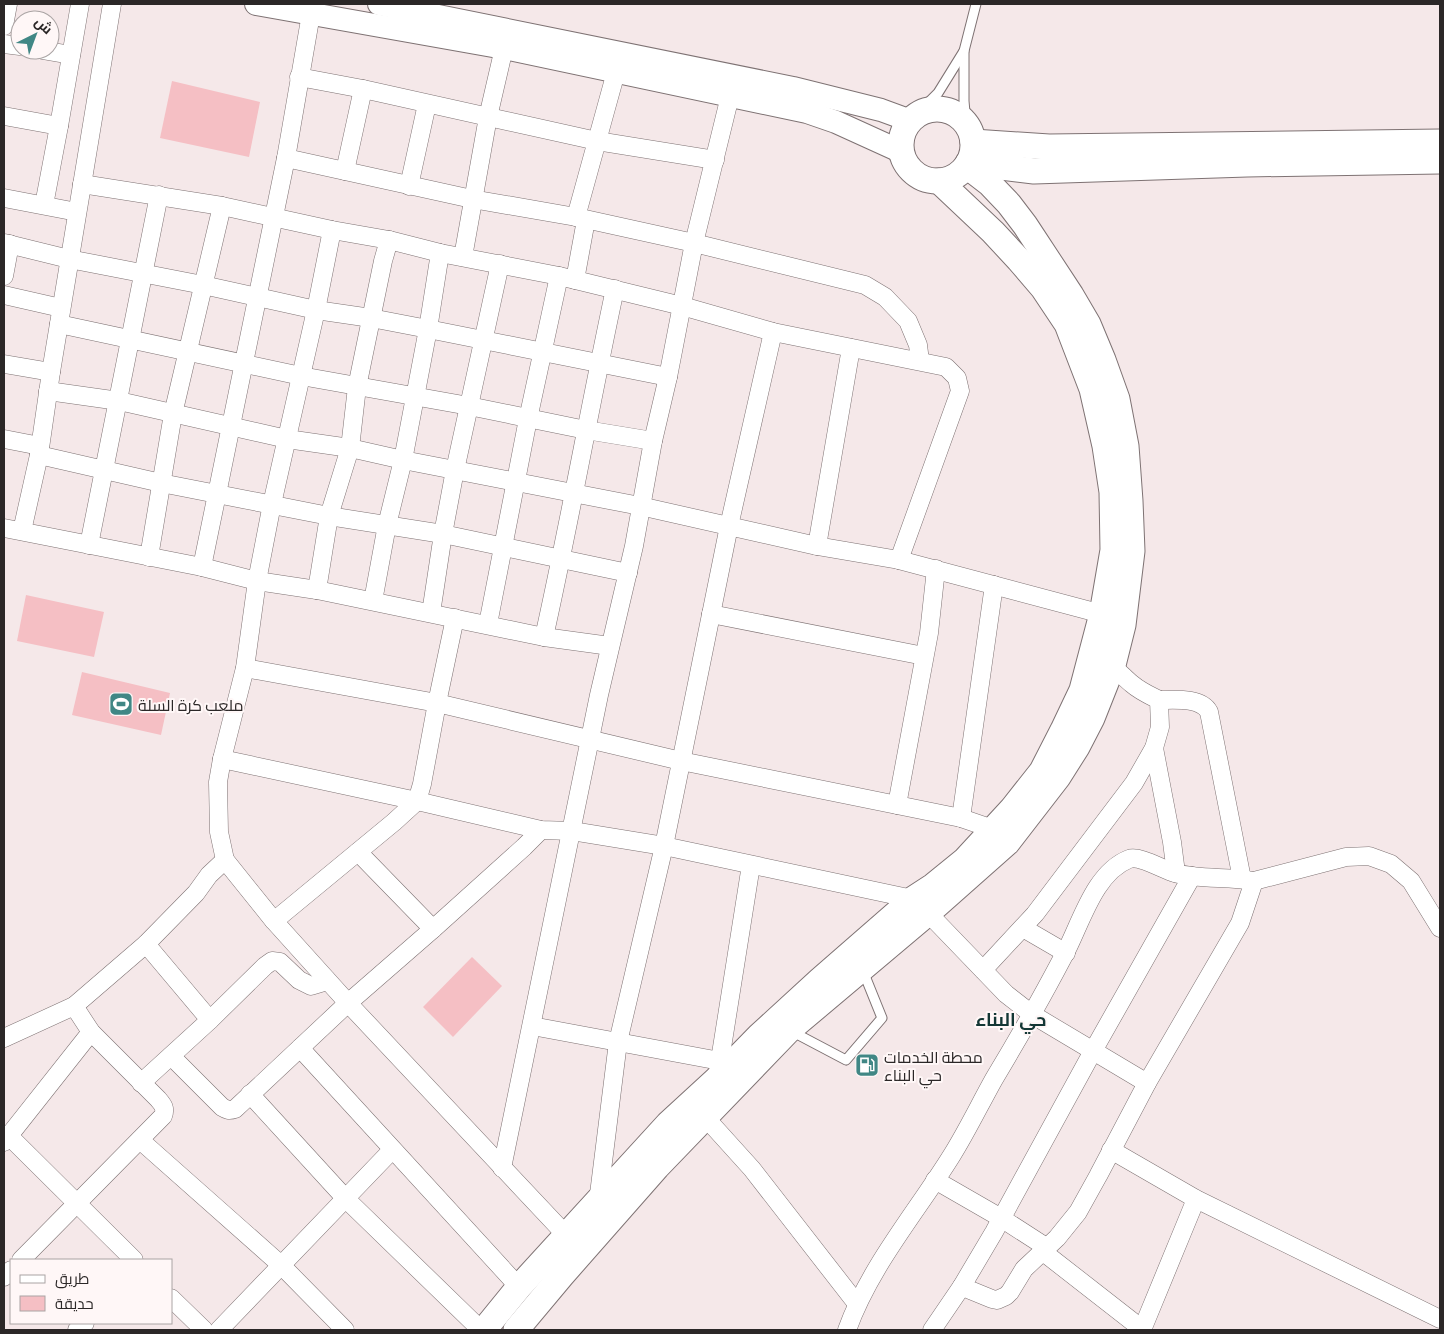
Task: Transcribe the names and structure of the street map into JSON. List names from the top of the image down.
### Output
{
  "districts": ["حي البناء"],
  "places": {
    "sports": ["ملعب كرة السلة"],
    "fuel station": ["محطة الخدمات حي البناء"]
  },
  "legend": ["طريق", "حديقة"],
  "north": "top right"
}
